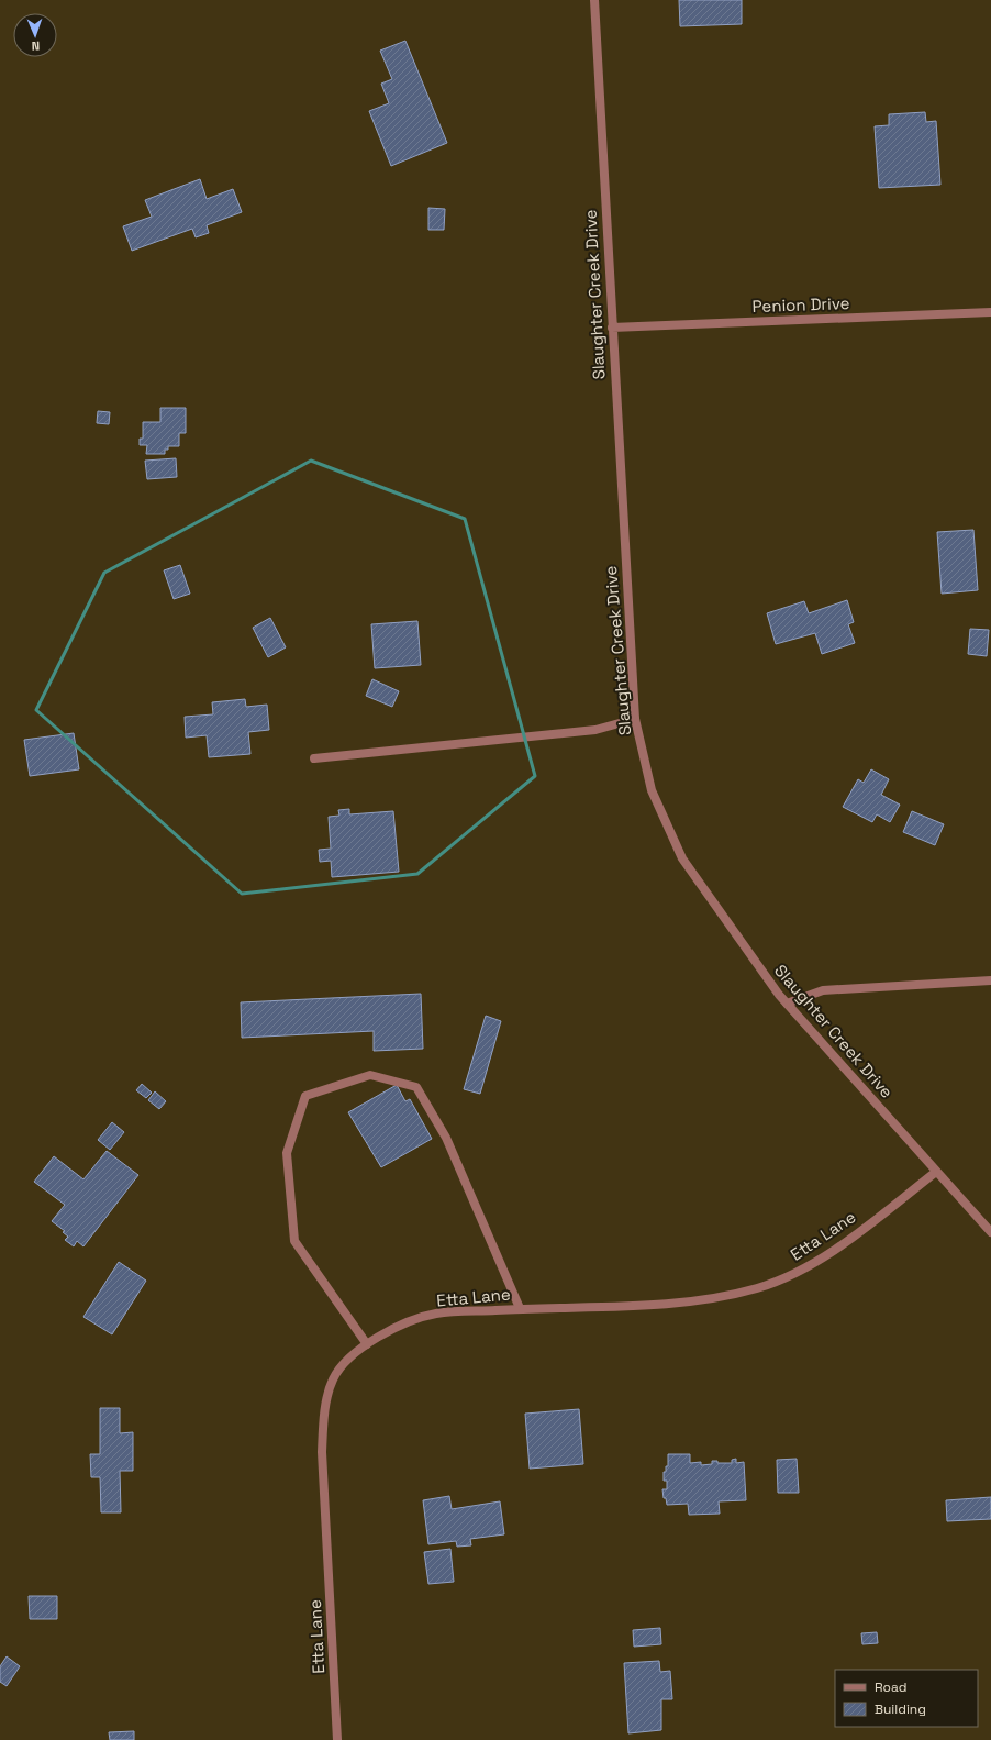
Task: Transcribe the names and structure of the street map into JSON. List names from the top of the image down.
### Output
{
  "streets": {
    "street": ["Slaughter Creek Drive", "Penion Drive", "Etta Lane"]
  },
  "crossings": [
    ["Slaughter Creek Drive", "Penion Drive"],
    ["Slaughter Creek Drive", "Etta Lane"]
  ],
  "legend": ["Road", "Building"],
  "north": "bottom"
}
